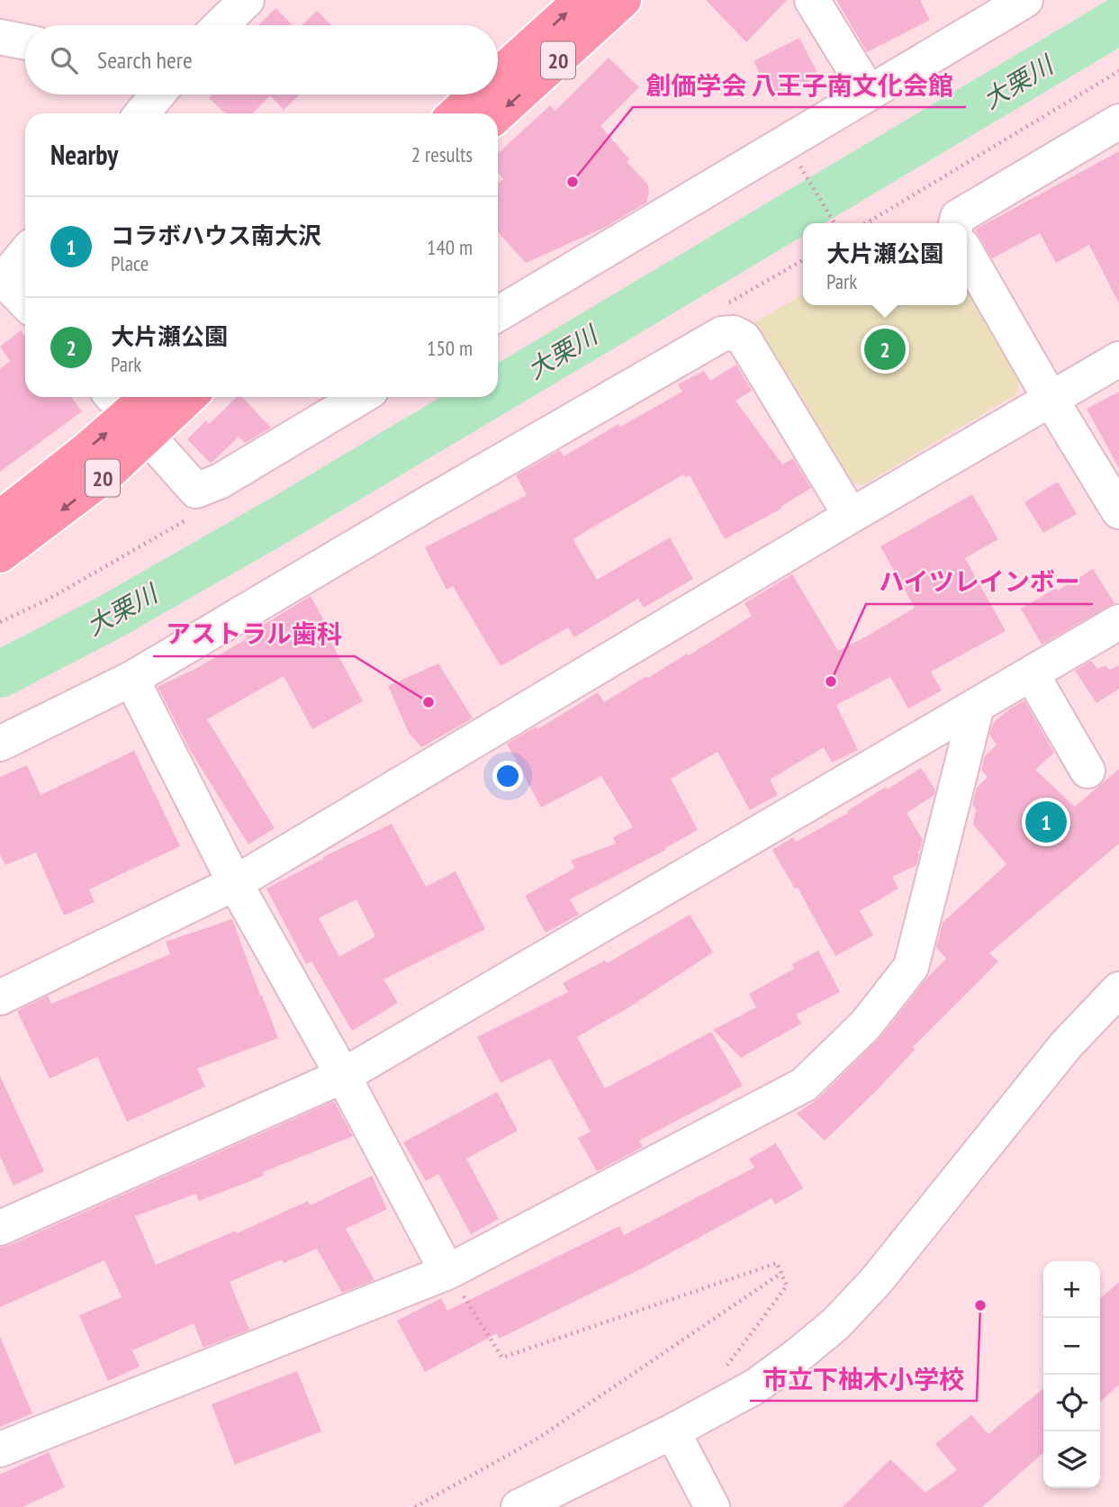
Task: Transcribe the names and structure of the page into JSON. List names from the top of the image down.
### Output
{
  "streets": {
    "main road": ["20"]
  },
  "water": ["大栗川"],
  "places": [
    "創価学会 八王子南文化会館",
    "ハイツレインボー",
    "アストラル歯科",
    "市立下柚木小学校"
  ],
  "page": {
    "search": "Search here",
    "heading": ["Nearby", "2 results"],
    "list": [
      {
        "mark": "1",
        "name": "コラボハウス南大沢",
        "note": "Place",
        "value": "140 m"
      },
      {
        "mark": "2",
        "name": "大片瀬公園",
        "note": "Park",
        "value": "150 m"
      }
    ],
    "popup": ["大片瀬公園", "Park"],
    "pins": ["2", "1"],
    "map_buttons": ["+", "−"]
  }
}
